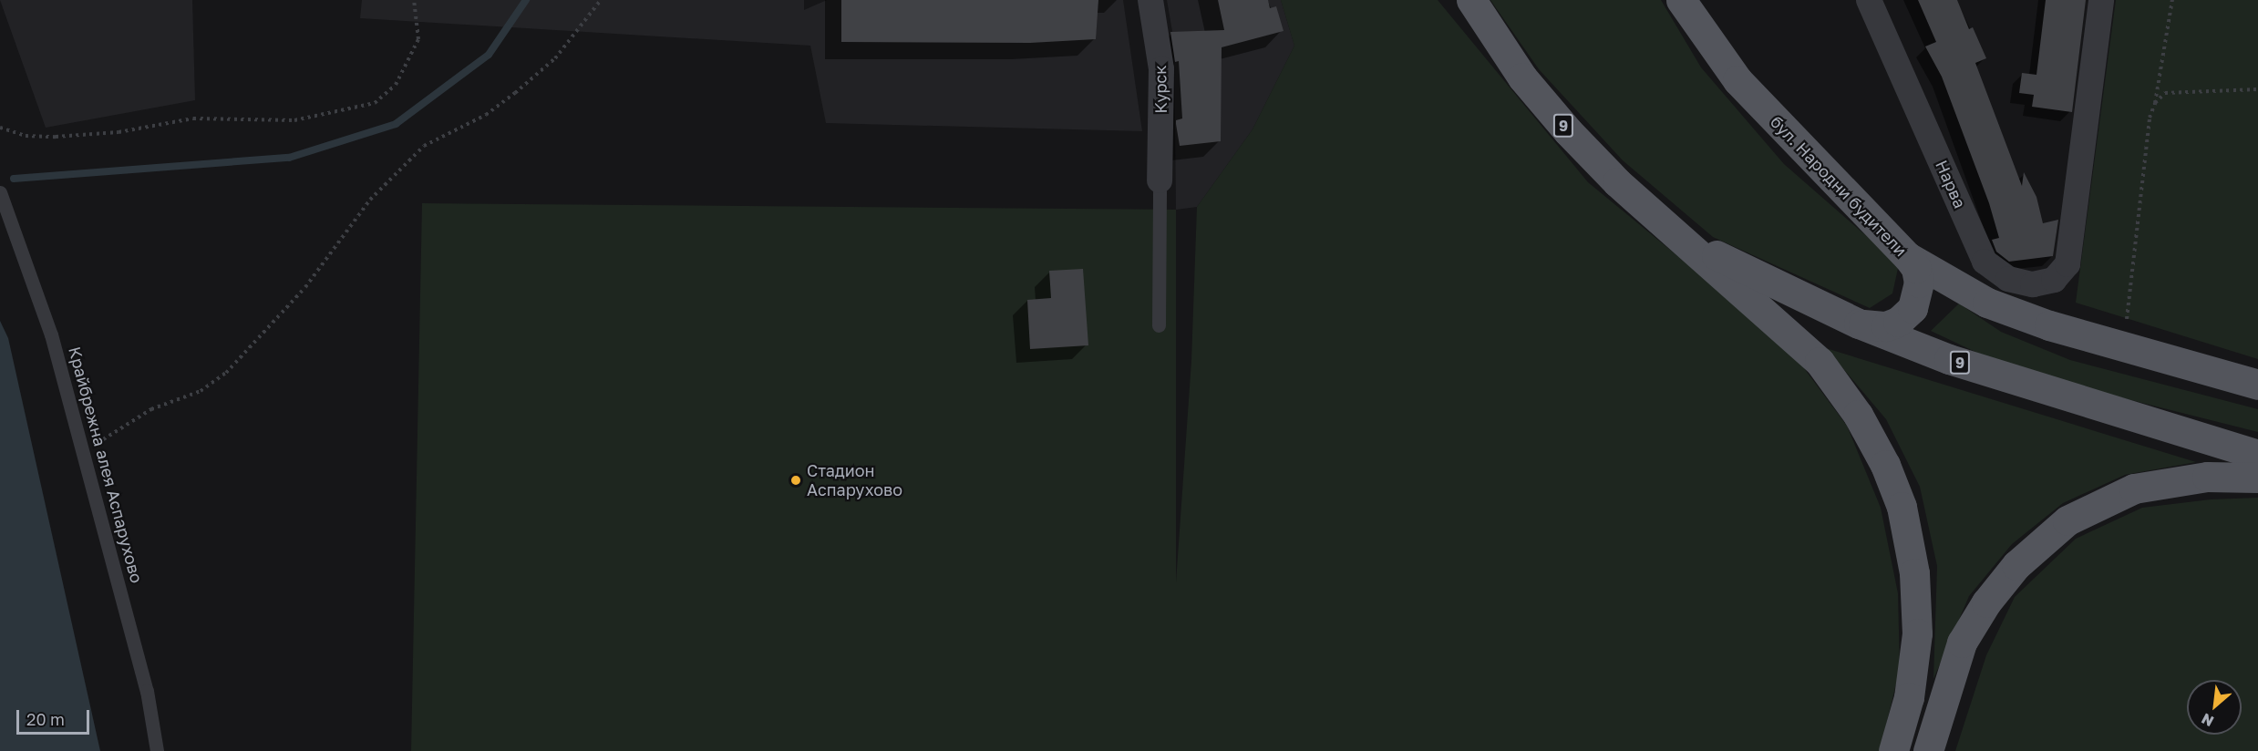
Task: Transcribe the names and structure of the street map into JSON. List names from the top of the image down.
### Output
{
  "streets": {
    "main road": ["9", "бул. Народни будители"],
    "street": ["Курск", "Нарва"],
    "lane": ["Крайбрежна алея Аспарухово"]
  },
  "places": ["Стадион Аспарухово"],
  "scale_bar": "20 m",
  "north": "bottom left"
}
